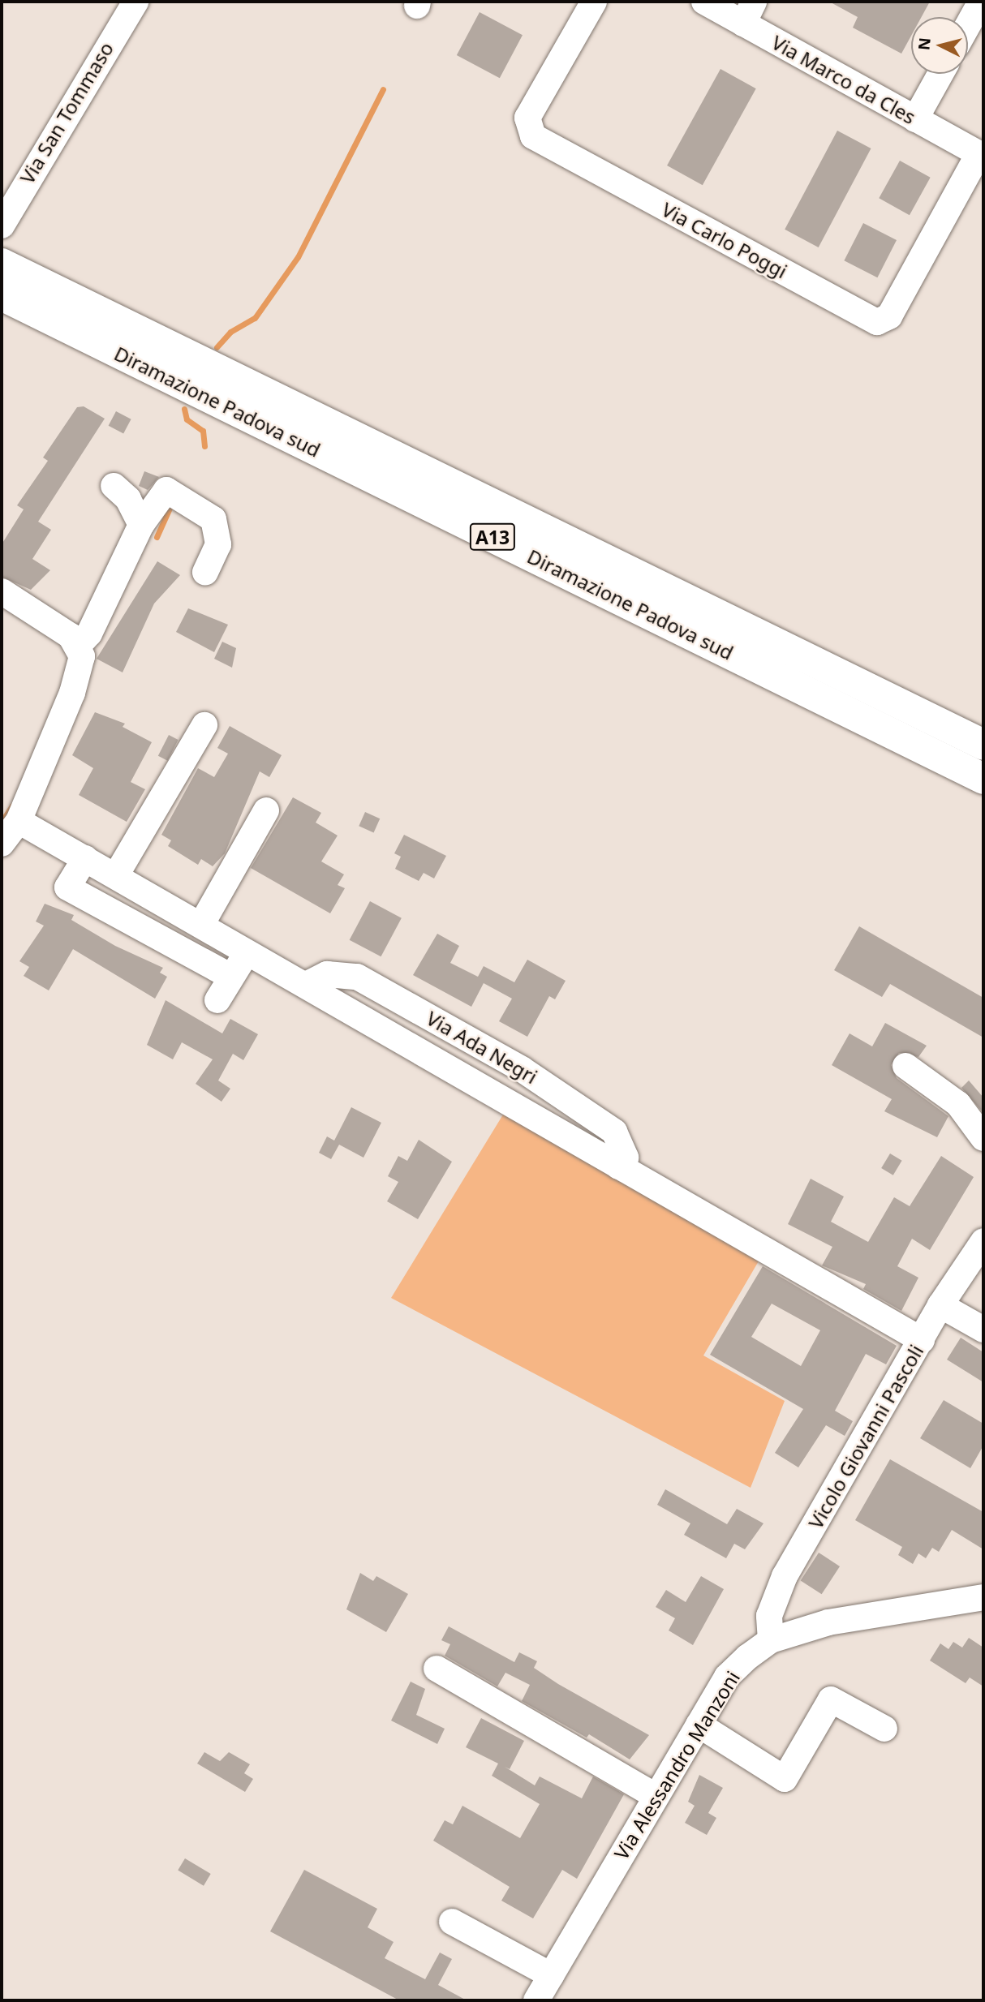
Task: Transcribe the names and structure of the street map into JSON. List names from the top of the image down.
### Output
{
  "streets": {
    "highway": ["Diramazione Padova sud", "A13"],
    "street": [
      "Via Marco da Cles",
      "Via San Tommaso",
      "Via Carlo Poggi",
      "Via Ada Negri",
      "Vicolo Giovanni Pascoli",
      "Via Alessandro Manzoni"
    ]
  },
  "crossings": [
    ["Via Marco da Cles", "Via Carlo Poggi"],
    ["Via Ada Negri", "Vicolo Giovanni Pascoli"],
    ["Vicolo Giovanni Pascoli", "Via Alessandro Manzoni"]
  ],
  "north": "left"
}
